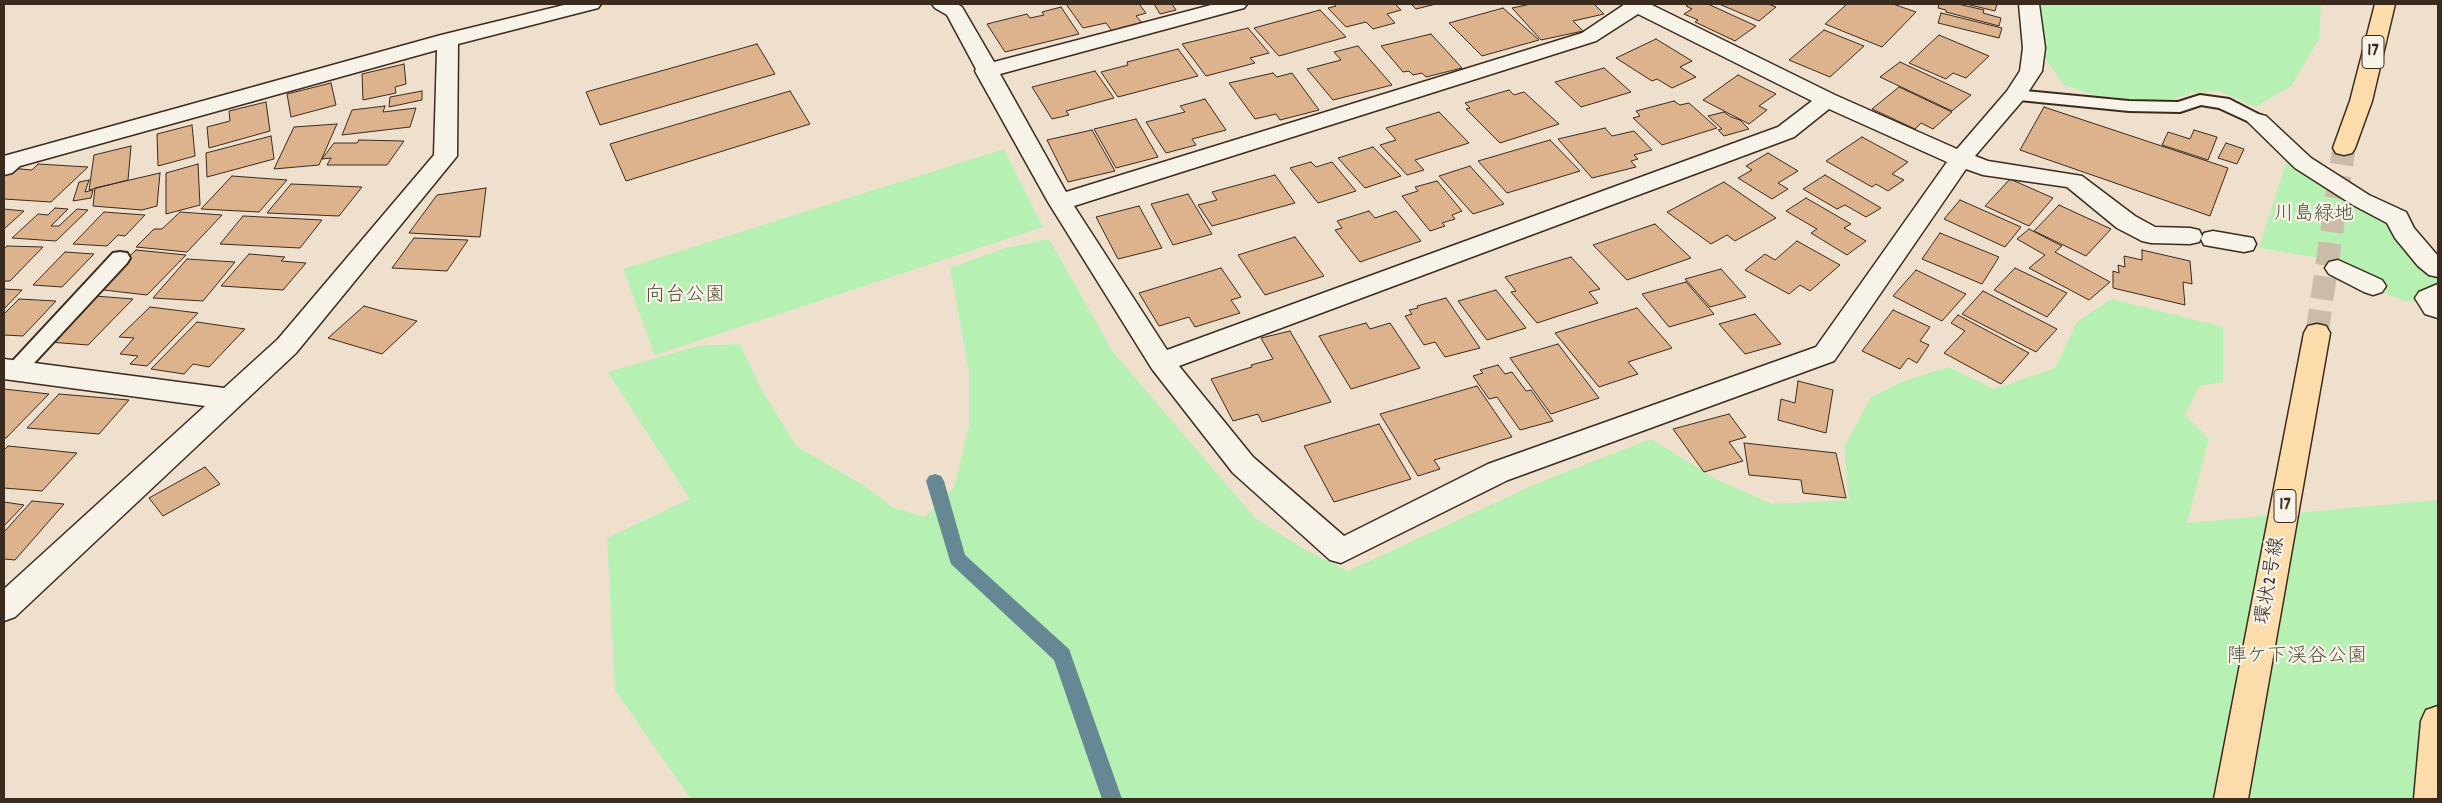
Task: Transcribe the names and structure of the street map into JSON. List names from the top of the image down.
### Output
{
  "streets": {
    "main road": ["17", "環状2号線"]
  },
  "parks": ["川島緑地", "向台公園", "陣ケ下渓谷公園"]
}
